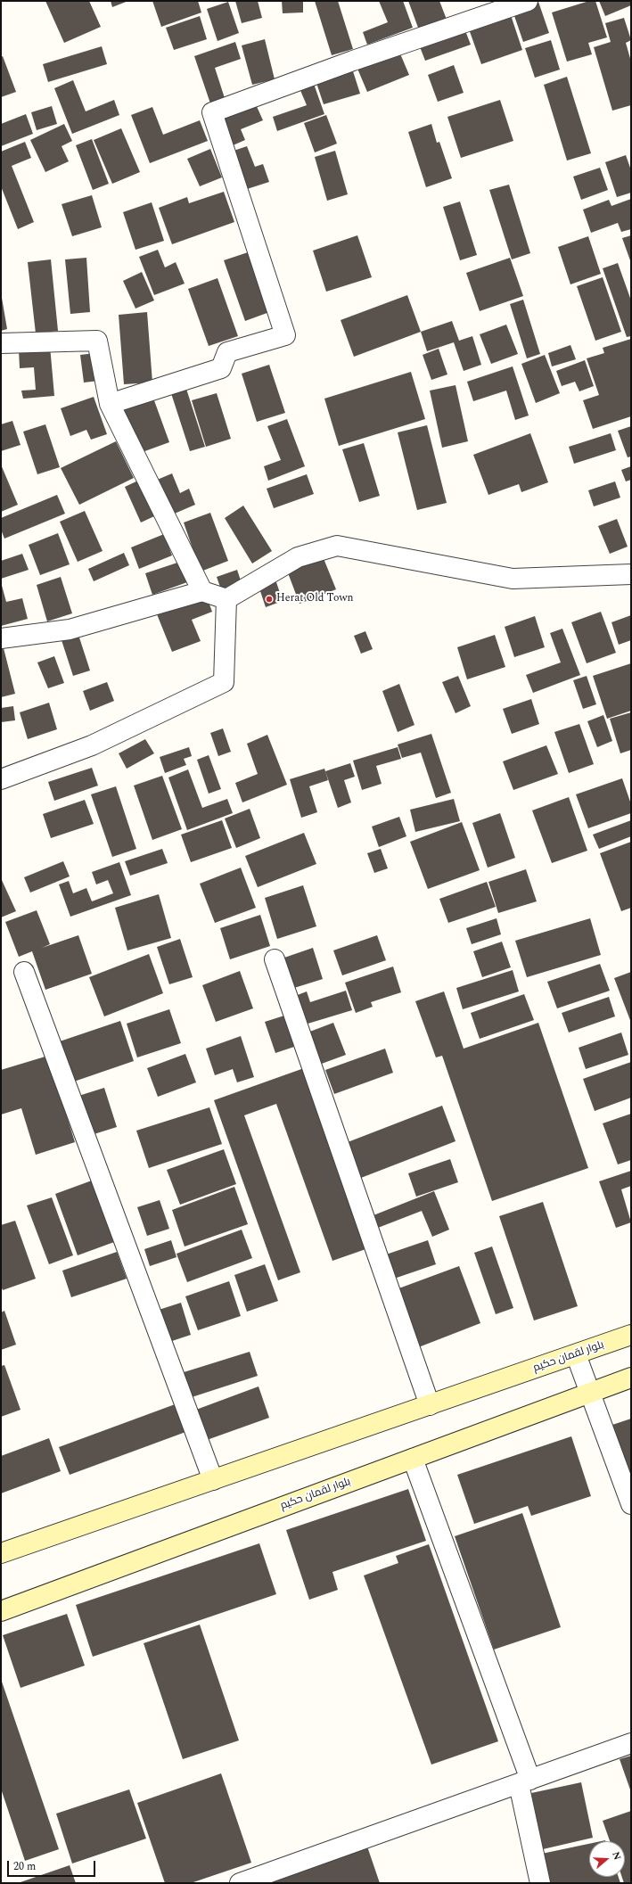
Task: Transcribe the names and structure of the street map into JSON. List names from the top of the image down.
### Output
{
  "streets": {
    "street": ["بلوار لقمان حکیم"]
  },
  "places": ["Herat Old Town"],
  "scale_bar": "20 m",
  "north": "right"
}
